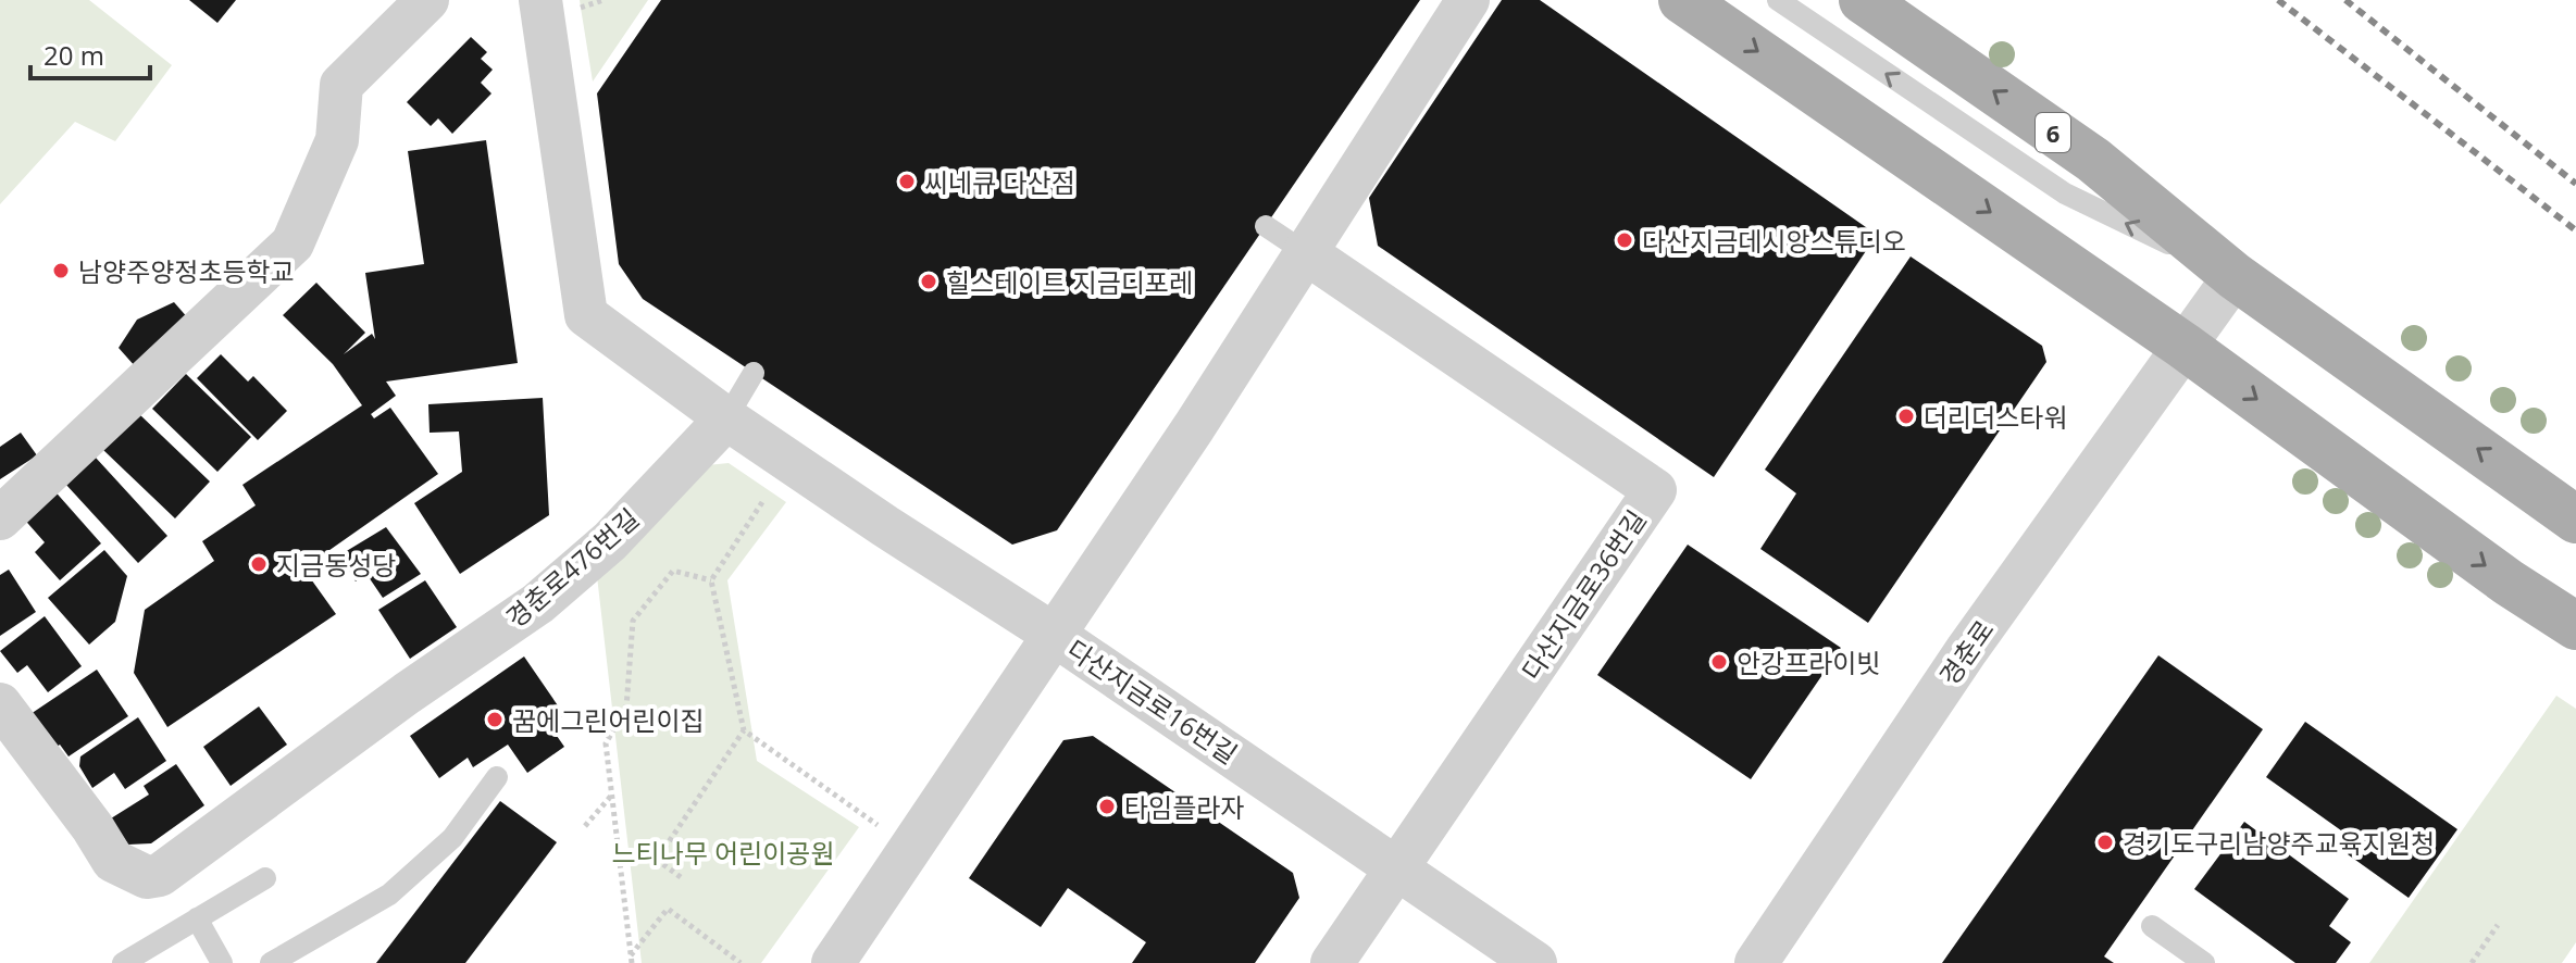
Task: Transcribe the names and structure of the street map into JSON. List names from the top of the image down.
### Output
{
  "streets": {
    "main road": ["6"],
    "street": [
      "경춘로476번길",
      "다산지금로36번길",
      "경춘로",
      "다산지금로16번길"
    ]
  },
  "crossings": [
    ["6", "경춘로"],
    ["다산지금로36번길", "다산지금로16번길"]
  ],
  "parks": ["느티나무 어린이공원"],
  "places": [
    "씨네큐 다산점",
    "다산지금데시앙스튜디오",
    "남양주양정초등학교",
    "힐스테이트 지금디포레",
    "더리더스타워",
    "지금동성당",
    "안강프라이빗",
    "꿈에그린어린이집",
    "타임플라자",
    "경기도구리남양주교육지원청"
  ],
  "scale_bar": "20 m"
}
